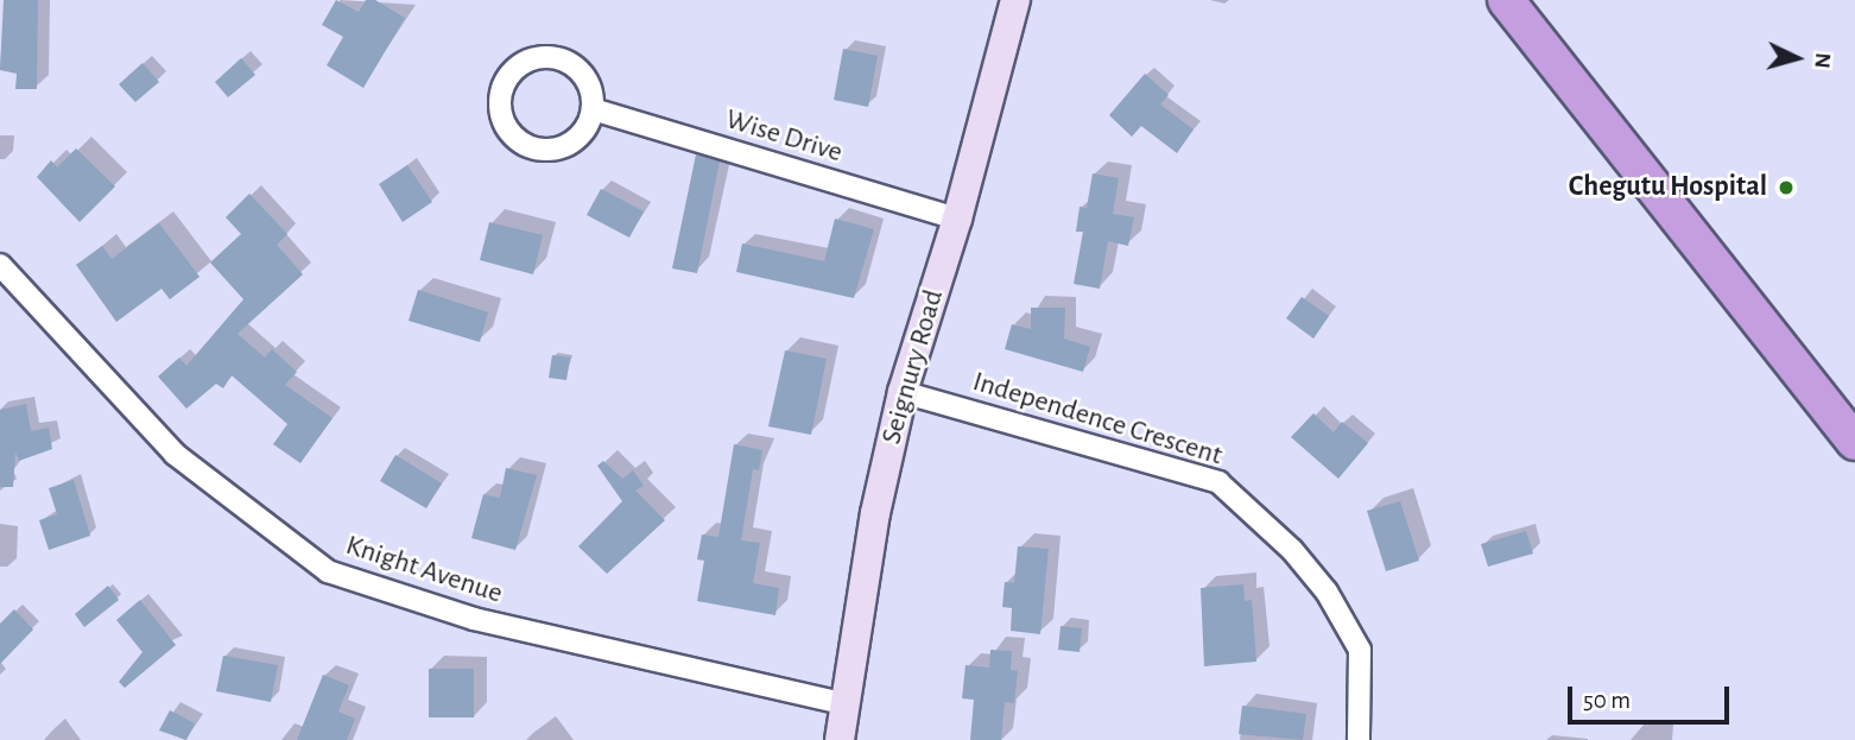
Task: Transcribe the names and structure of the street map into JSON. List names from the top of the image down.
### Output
{
  "streets": {
    "main road": ["Seignury Road"],
    "street": ["Wise Drive", "Independence Crescent", "Knight Avenue"]
  },
  "crossings": [
    ["Wise Drive", "Seignury Road"],
    ["Seignury Road", "Independence Crescent"],
    ["Seignury Road", "Knight Avenue"]
  ],
  "places": ["Chegutu Hospital"],
  "scale_bar": "50 m",
  "north": "right"
}
